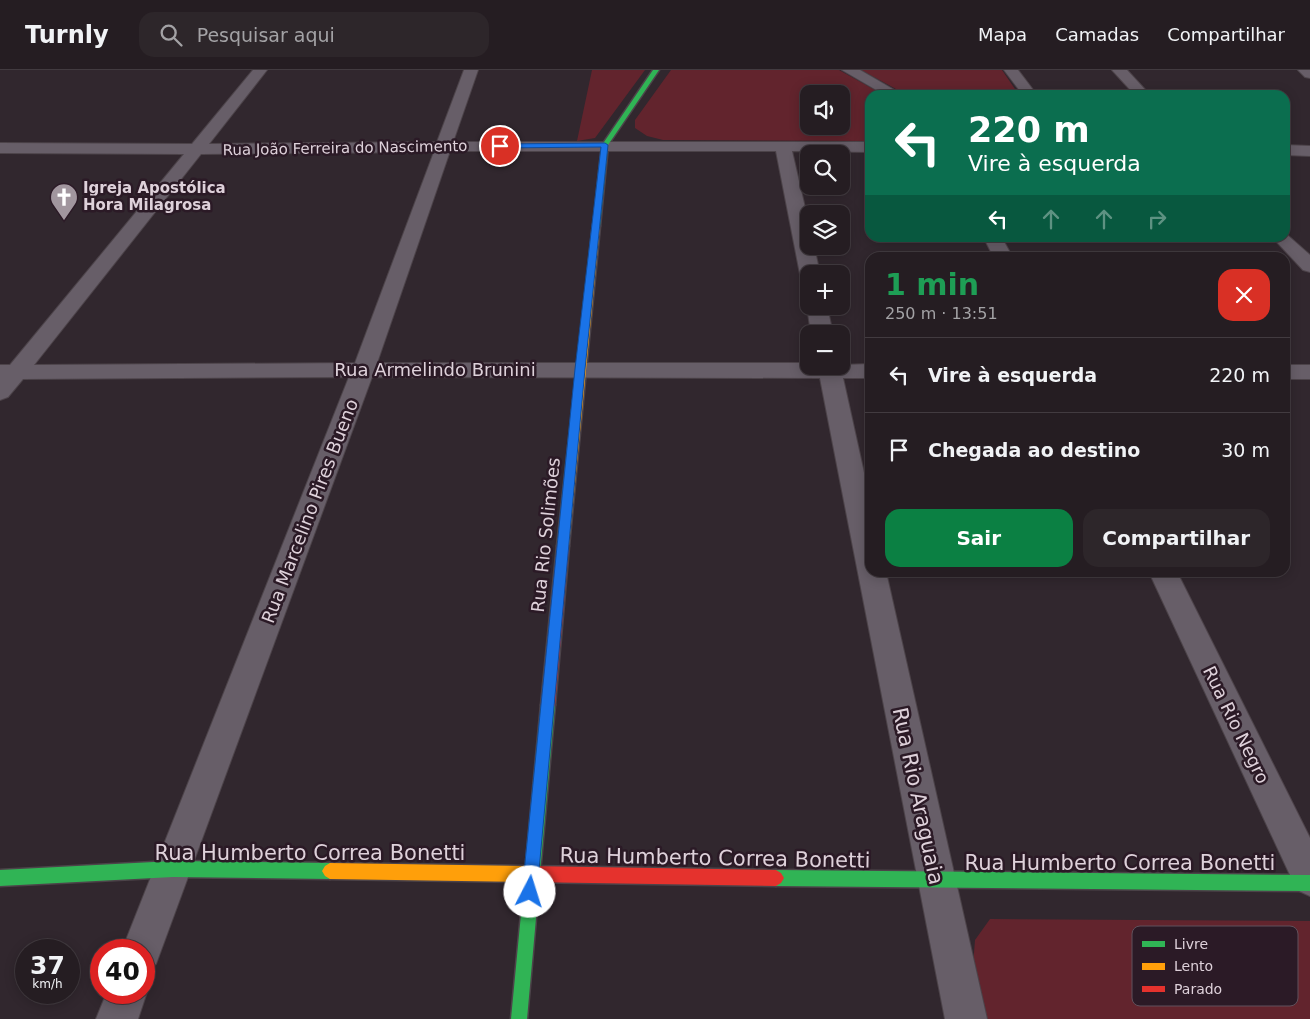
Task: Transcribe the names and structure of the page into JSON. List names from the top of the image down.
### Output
{
  "streets": {
    "street": [
      "Rua João Ferreira do Nascimento",
      "Rua Armelindo Brunini",
      "Rua Marcelino Pires Bueno",
      "Rua Rio Solimões",
      "Rua Rio Negro",
      "Rua Rio Araguaia",
      "Rua Humberto Correa Bonetti"
    ]
  },
  "crossings": [
    ["Rua João Ferreira do Nascimento", "Rua Marcelino Pires Bueno"],
    ["Rua João Ferreira do Nascimento", "Rua Rio Solimões"],
    ["Rua Armelindo Brunini", "Rua Marcelino Pires Bueno"],
    ["Rua Armelindo Brunini", "Rua Rio Solimões"],
    ["Rua Marcelino Pires Bueno", "Rua Humberto Correa Bonetti"],
    ["Rua Rio Solimões", "Rua Humberto Correa Bonetti"],
    ["Rua Rio Araguaia", "Rua Humberto Correa Bonetti"]
  ],
  "places": {
    "church": ["Igreja Apostólica Hora Milagrosa"]
  },
  "legend": ["Livre", "Lento", "Parado"],
  "page": {
    "header": "Turnly",
    "search": "Pesquisar aqui",
    "nav": ["Mapa", "Camadas", "Compartilhar"],
    "map_buttons": ["+", "−"],
    "turn": ["220 m", "Vire à esquerda"],
    "heading": ["1 min", "250 m · 13:51"],
    "list": [
      {
        "name": "Vire à esquerda",
        "value": "220 m"
      },
      {
        "name": "Chegada ao destino",
        "value": "30 m"
      }
    ],
    "buttons": ["Sair", "Compartilhar"],
    "speed": "37 km/h",
    "limit": "40"
  }
}
